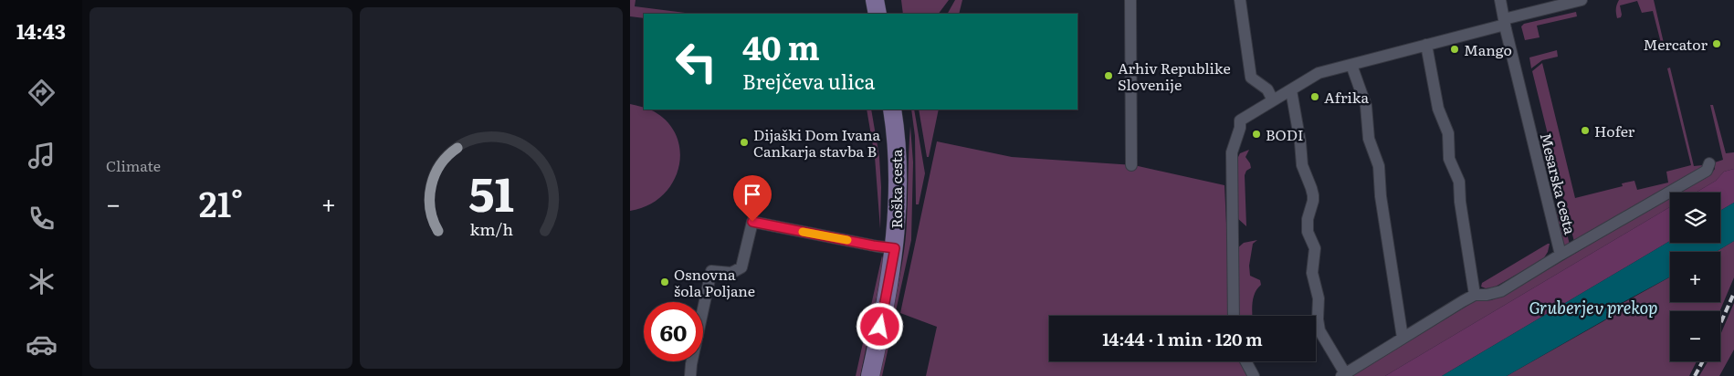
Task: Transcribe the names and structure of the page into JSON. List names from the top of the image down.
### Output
{
  "streets": {
    "main road": ["Roška cesta"],
    "street": ["Mesarska cesta"]
  },
  "water": ["Gruberjev prekop"],
  "places": [
    "Mercator",
    "Mango",
    "Arhiv Republike Slovenije",
    "Afrika",
    "Hofer",
    "BODI",
    "Dijaški Dom Ivana Cankarja stavba B",
    "Osnovna šola Poljane"
  ],
  "page": {
    "tabs": "14:43",
    "tile": "Climate",
    "turn": ["40 m", "Brejčeva ulica"],
    "heat": ["−", "21°", "+"],
    "map_buttons": ["+", "−"],
    "limit": "60",
    "trip": "14:44 · 1 min · 120 m",
    "gauge": ["51", "km/h"]
  }
}
